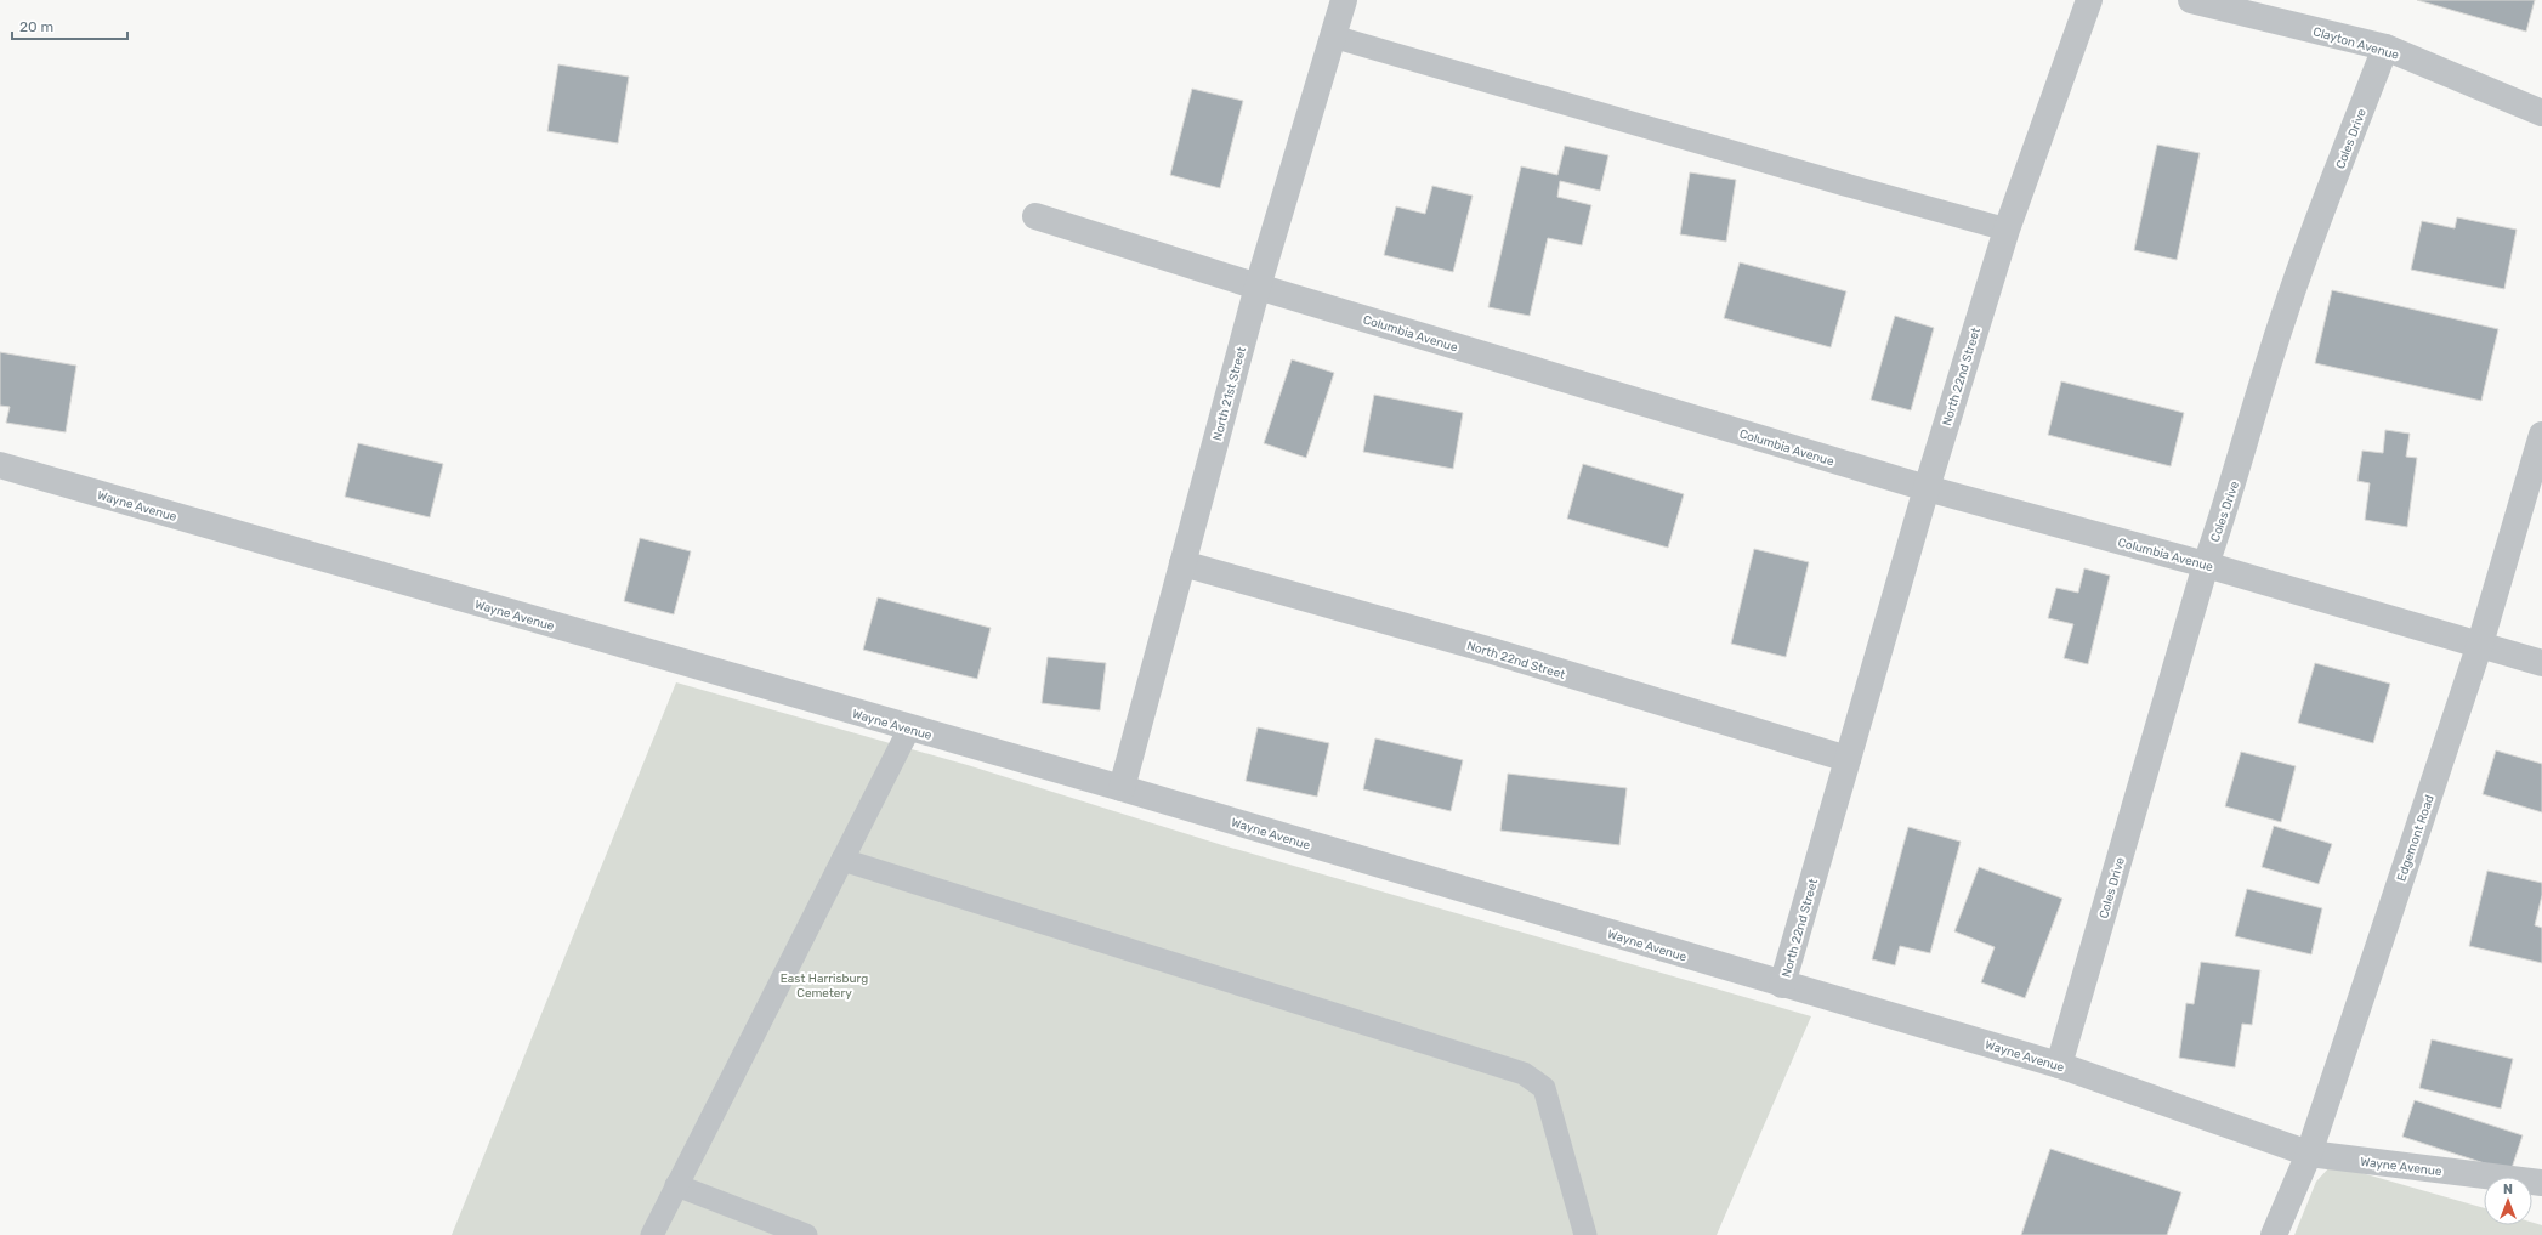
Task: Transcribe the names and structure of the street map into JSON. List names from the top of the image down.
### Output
{
  "streets": {
    "street": [
      "Clayton Avenue",
      "Coles Drive",
      "Columbia Avenue",
      "North 22nd Street",
      "North 21st Street",
      "Wayne Avenue",
      "Edgemont Road"
    ]
  },
  "crossings": [
    ["Clayton Avenue", "Coles Drive"],
    ["Coles Drive", "Columbia Avenue"],
    ["Coles Drive", "Wayne Avenue"],
    ["Columbia Avenue", "North 22nd Street"],
    ["Columbia Avenue", "North 21st Street"],
    ["Columbia Avenue", "Edgemont Road"],
    ["North 22nd Street", "North 21st Street"],
    ["North 22nd Street", "Wayne Avenue"],
    ["North 21st Street", "Wayne Avenue"],
    ["Wayne Avenue", "Edgemont Road"]
  ],
  "parks": ["East Harrisburg Cemetery"],
  "scale_bar": "20 m",
  "north": "top"
}
